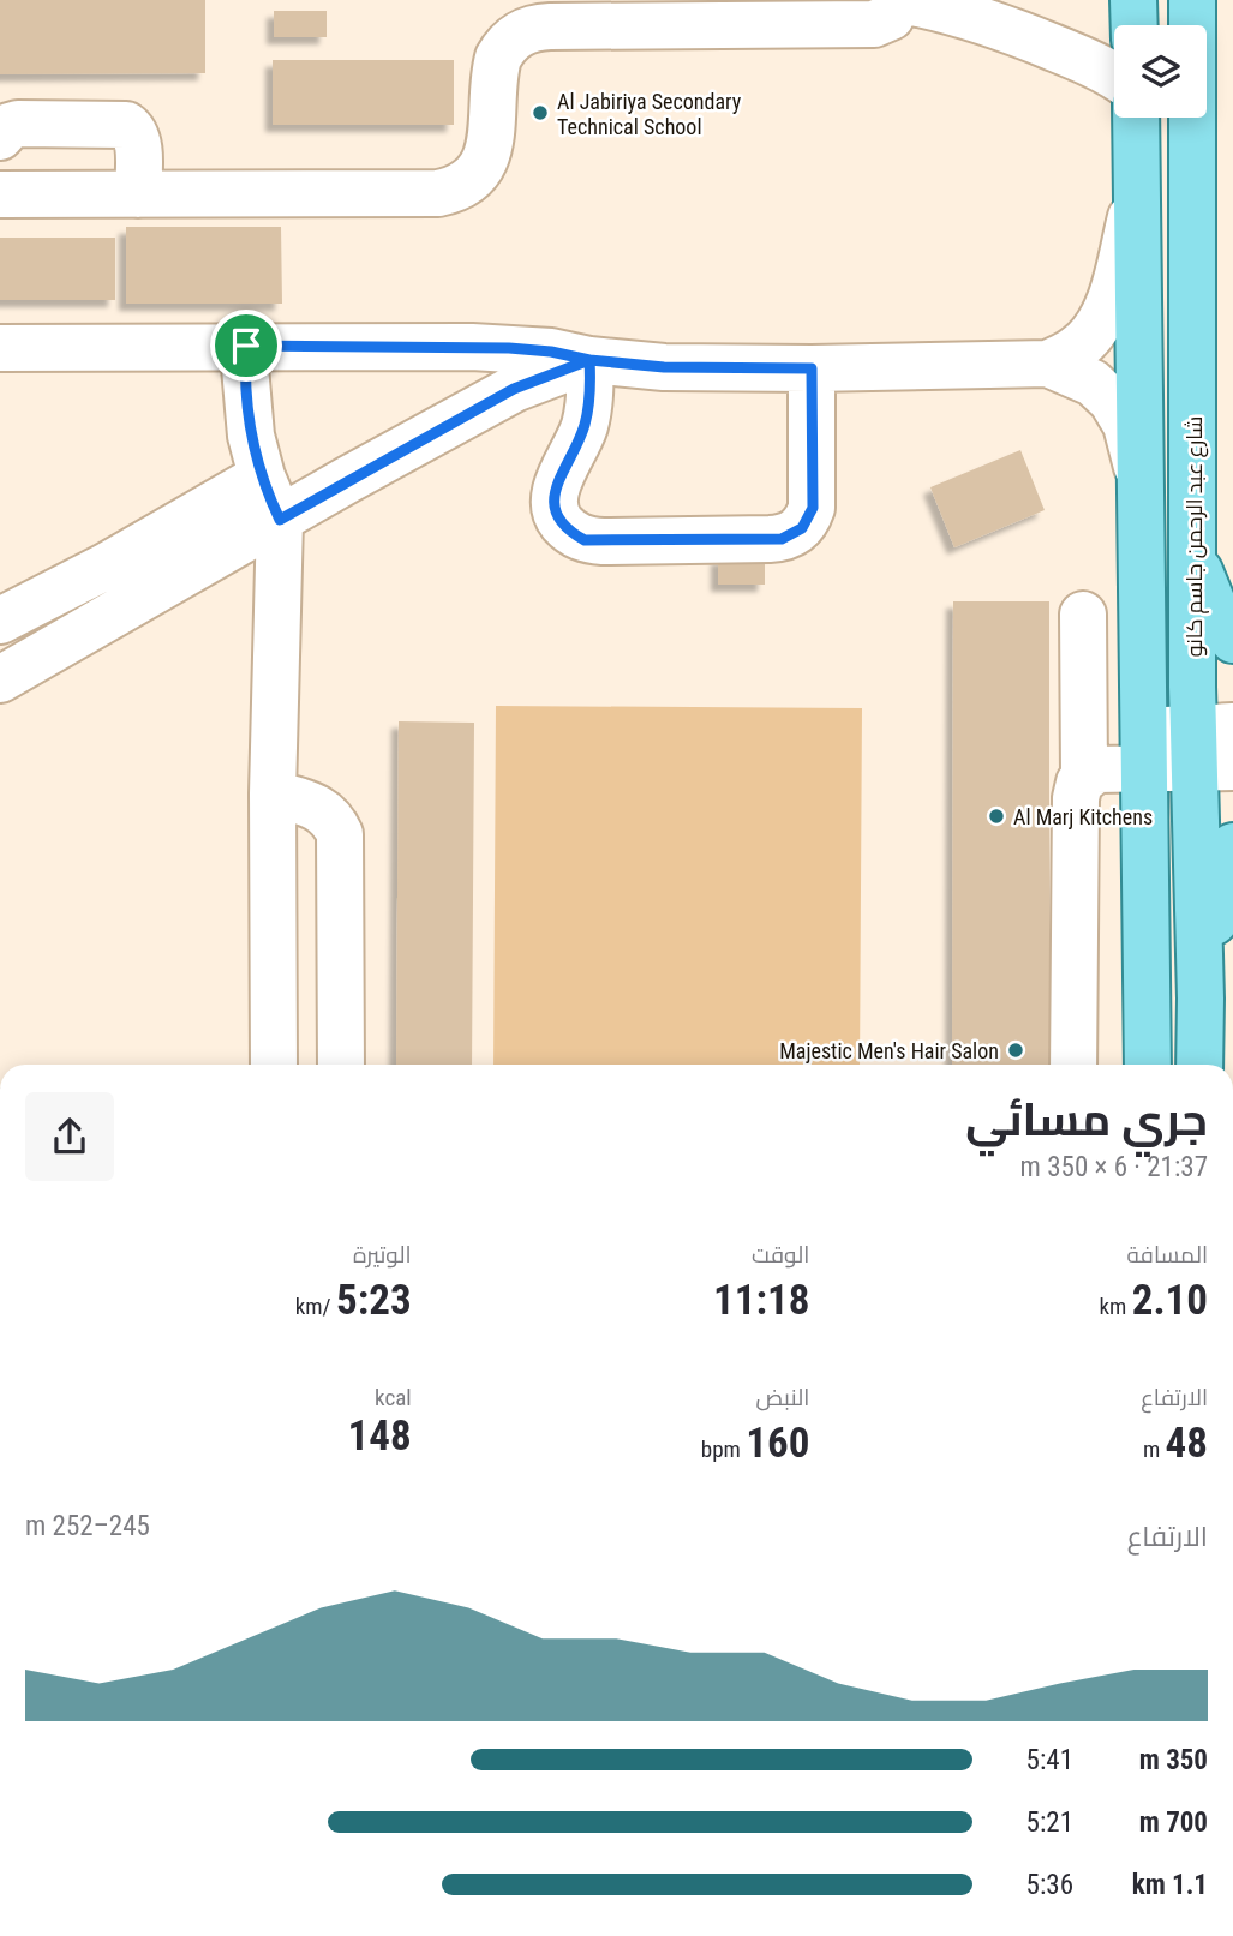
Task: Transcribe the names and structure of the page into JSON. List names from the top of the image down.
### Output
{
  "streets": {
    "main road": ["شارع عبد الرحمن جاسم كانو"]
  },
  "places": ["Al Jabiriya Secondary Technical School", "Al Marj Kitchens", "Majestic Men's Hair Salon"],
  "page": {
    "heading": ["جري مسائي", "21:37 · 6 × 350 m"],
    "stats": [
      ["المسافة", "2.10 km"],
      ["الوقت", "11:18"],
      ["الوتيرة", "5:23 /km"],
      ["الارتفاع", "48 m"],
      ["النبض", "160 bpm"],
      ["kcal", "148"]
    ],
    "chart": ["الارتفاع", "245–252 m"],
    "list": [
      {
        "name": "350 m",
        "note": "5:41"
      },
      {
        "name": "700 m",
        "note": "5:21"
      },
      {
        "name": "1.1 km",
        "note": "5:36"
      }
    ]
  }
}
